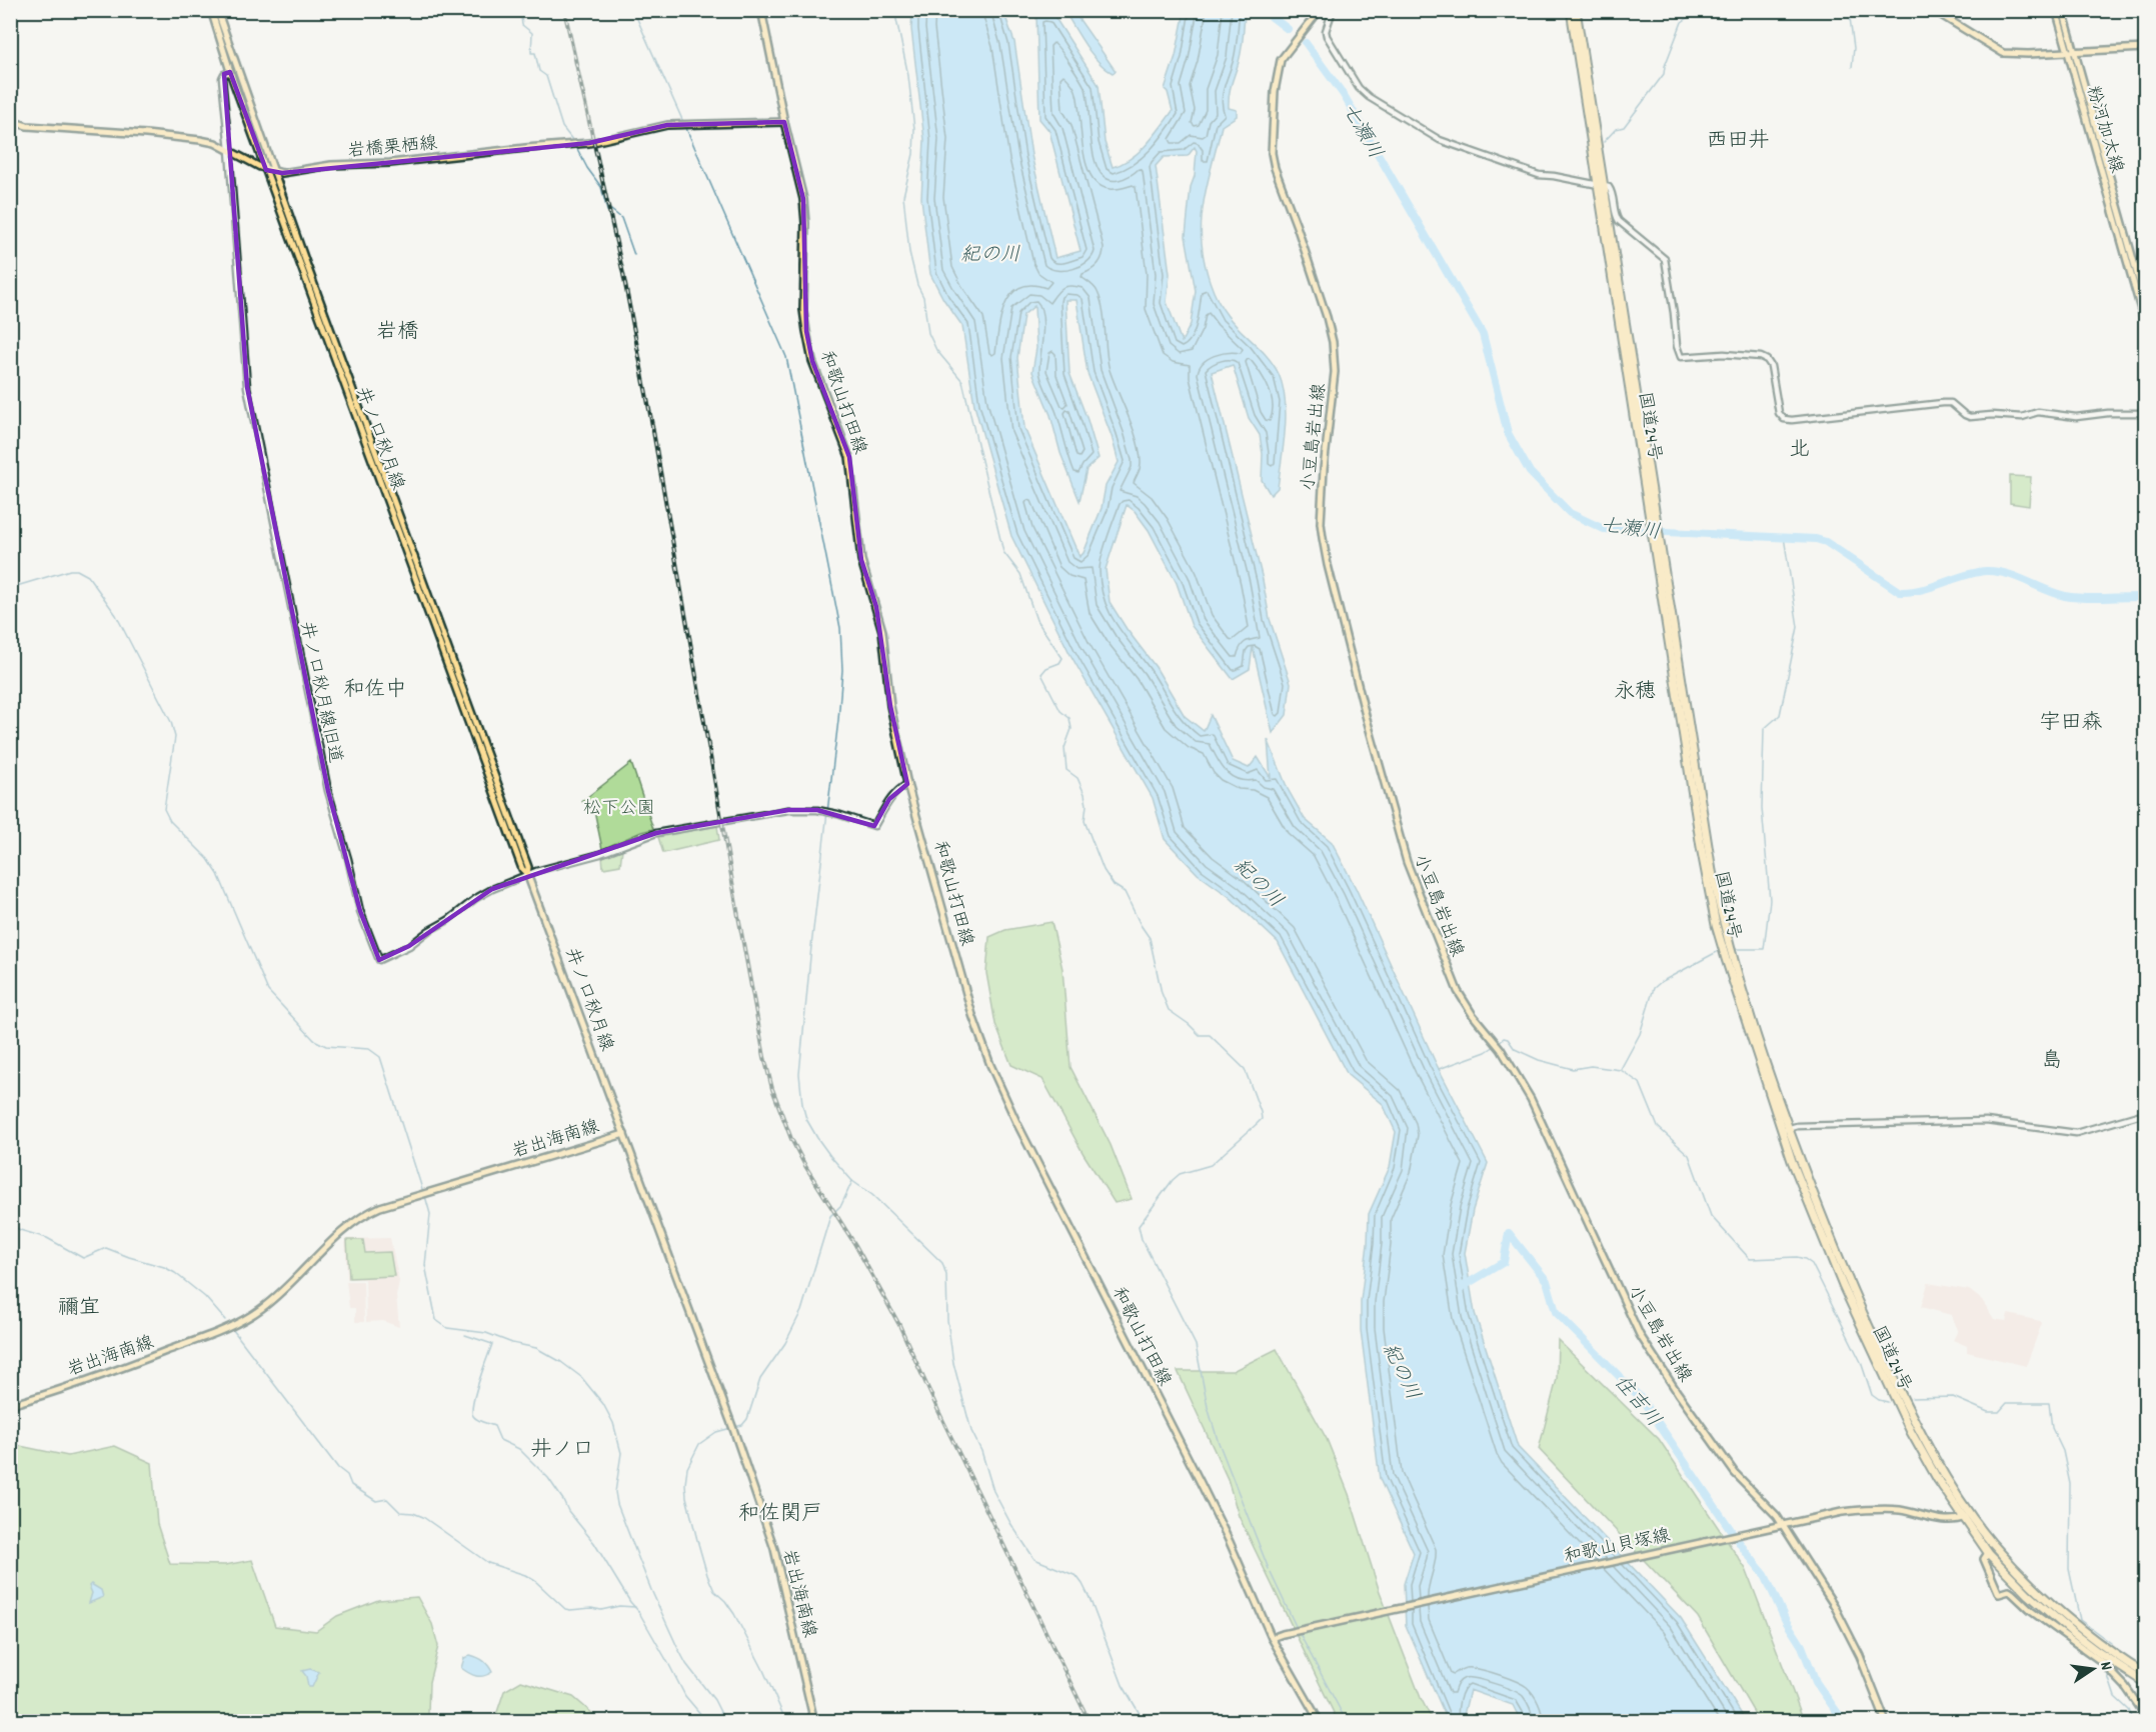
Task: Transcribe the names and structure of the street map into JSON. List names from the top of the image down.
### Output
{
  "streets": {
    "highway": ["国道24号"],
    "main road": [
      "粉河加太線",
      "岩橋栗栖線",
      "和歌山打田線",
      "小豆島岩出線",
      "井ノ口秋月線",
      "岩出海南線",
      "和歌山貝塚線"
    ],
    "street": ["井ノ口秋月線旧道"]
  },
  "crossings": [
    ["岩橋栗栖線", "和歌山打田線"],
    ["岩橋栗栖線", "井ノ口秋月線"],
    ["岩橋栗栖線", "井ノ口秋月線旧道"],
    ["和歌山打田線", "和歌山貝塚線"],
    ["国道24号", "和歌山貝塚線"],
    ["小豆島岩出線", "和歌山貝塚線"],
    ["井ノ口秋月線", "井ノ口秋月線旧道"],
    ["井ノ口秋月線", "岩出海南線"]
  ],
  "districts": [
    "西田井",
    "岩橋",
    "北",
    "和佐中",
    "永穂",
    "宇田森",
    "島",
    "禰宜",
    "井ノ口",
    "和佐関戸"
  ],
  "water": ["七瀬川", "紀の川", "住吉川"],
  "parks": ["松下公園"],
  "north": "right"
}
